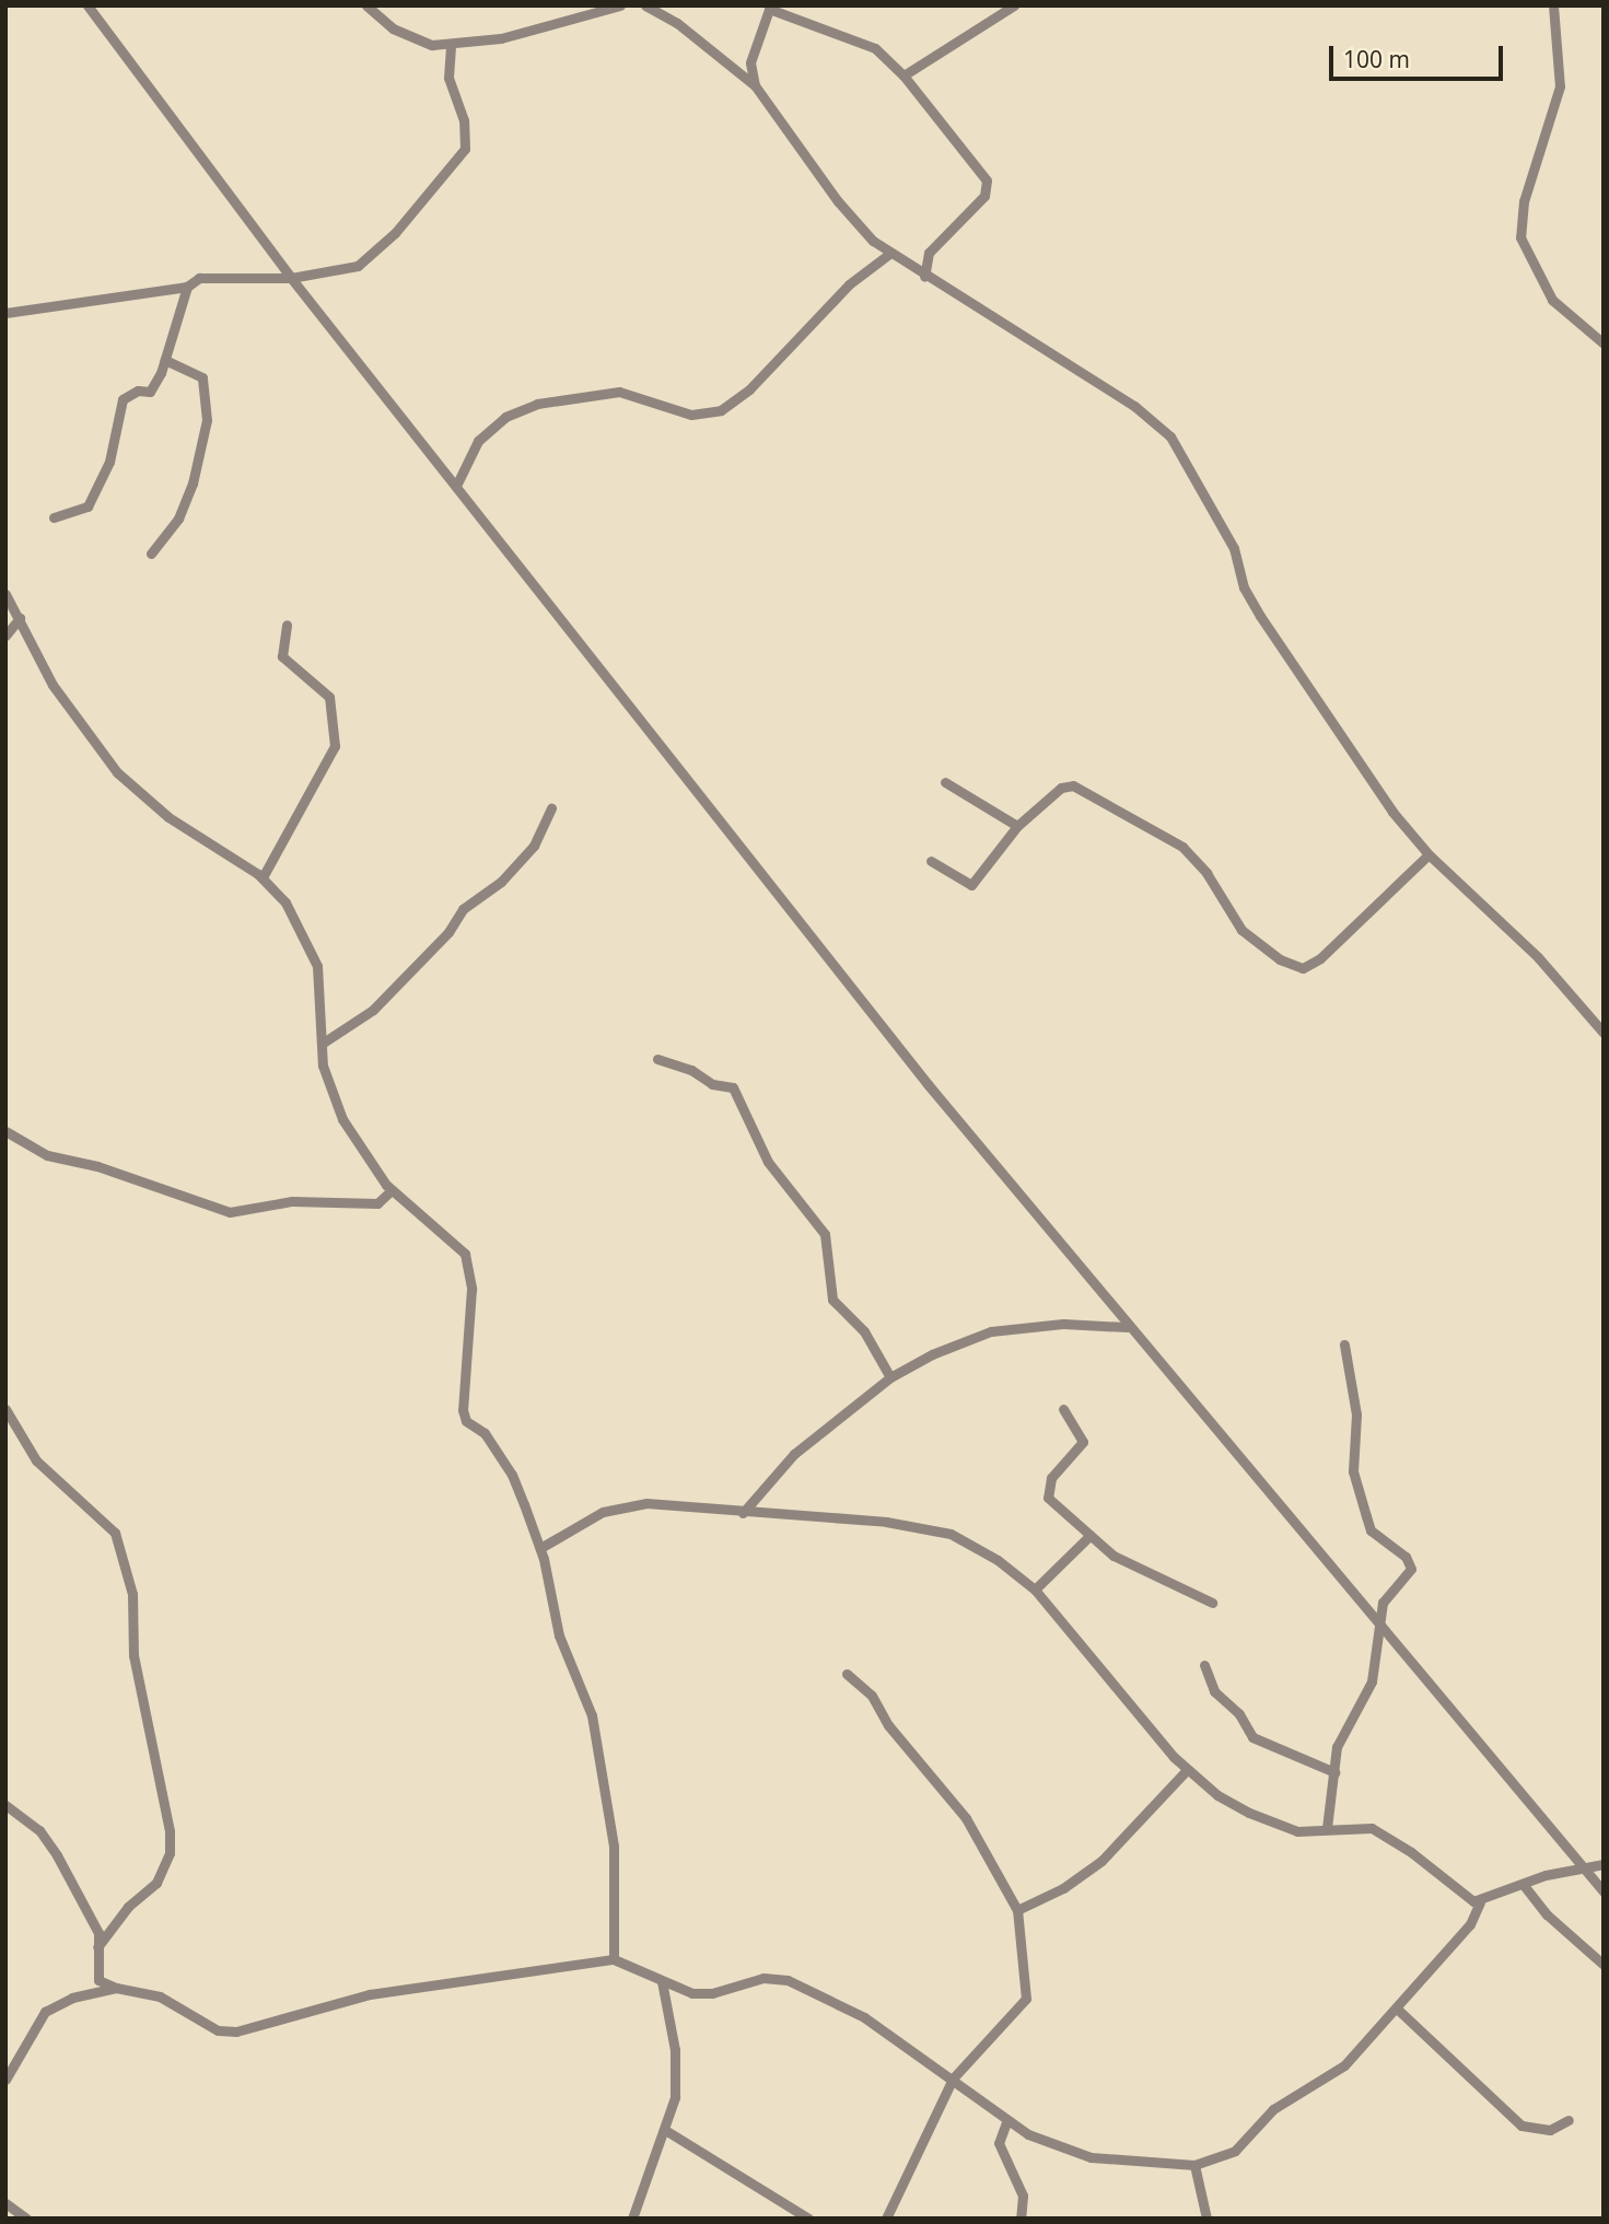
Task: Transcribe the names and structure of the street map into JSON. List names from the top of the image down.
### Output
{
  "scale_bar": "100 m"
}
